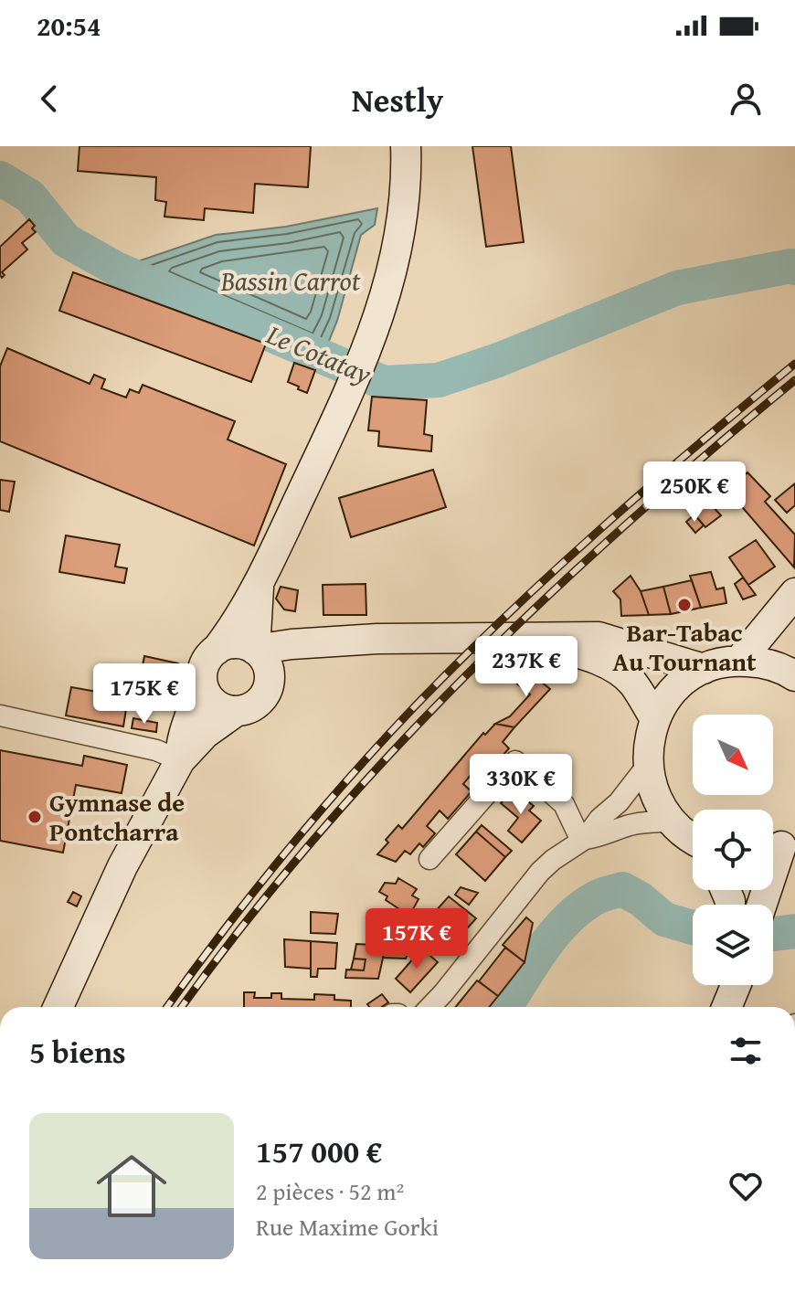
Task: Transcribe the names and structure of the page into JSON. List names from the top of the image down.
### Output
{
  "water": ["Bassin Carrot", "Le Cotatay"],
  "places": ["Bar-Tabac Au Tournant", "Gymnase de Pontcharra"],
  "north": "bottom right",
  "page": {
    "status": "20:54",
    "header": "Nestly",
    "price": [
      "250K €",
      "237K €",
      "175K €",
      "330K €",
      "157K €"
    ],
    "heading": "5 biens",
    "list": [
      {
        "name": "157 000 €",
        "note": "2 pièces · 52 m² · Rue Maxime Gorki"
      }
    ]
  }
}
